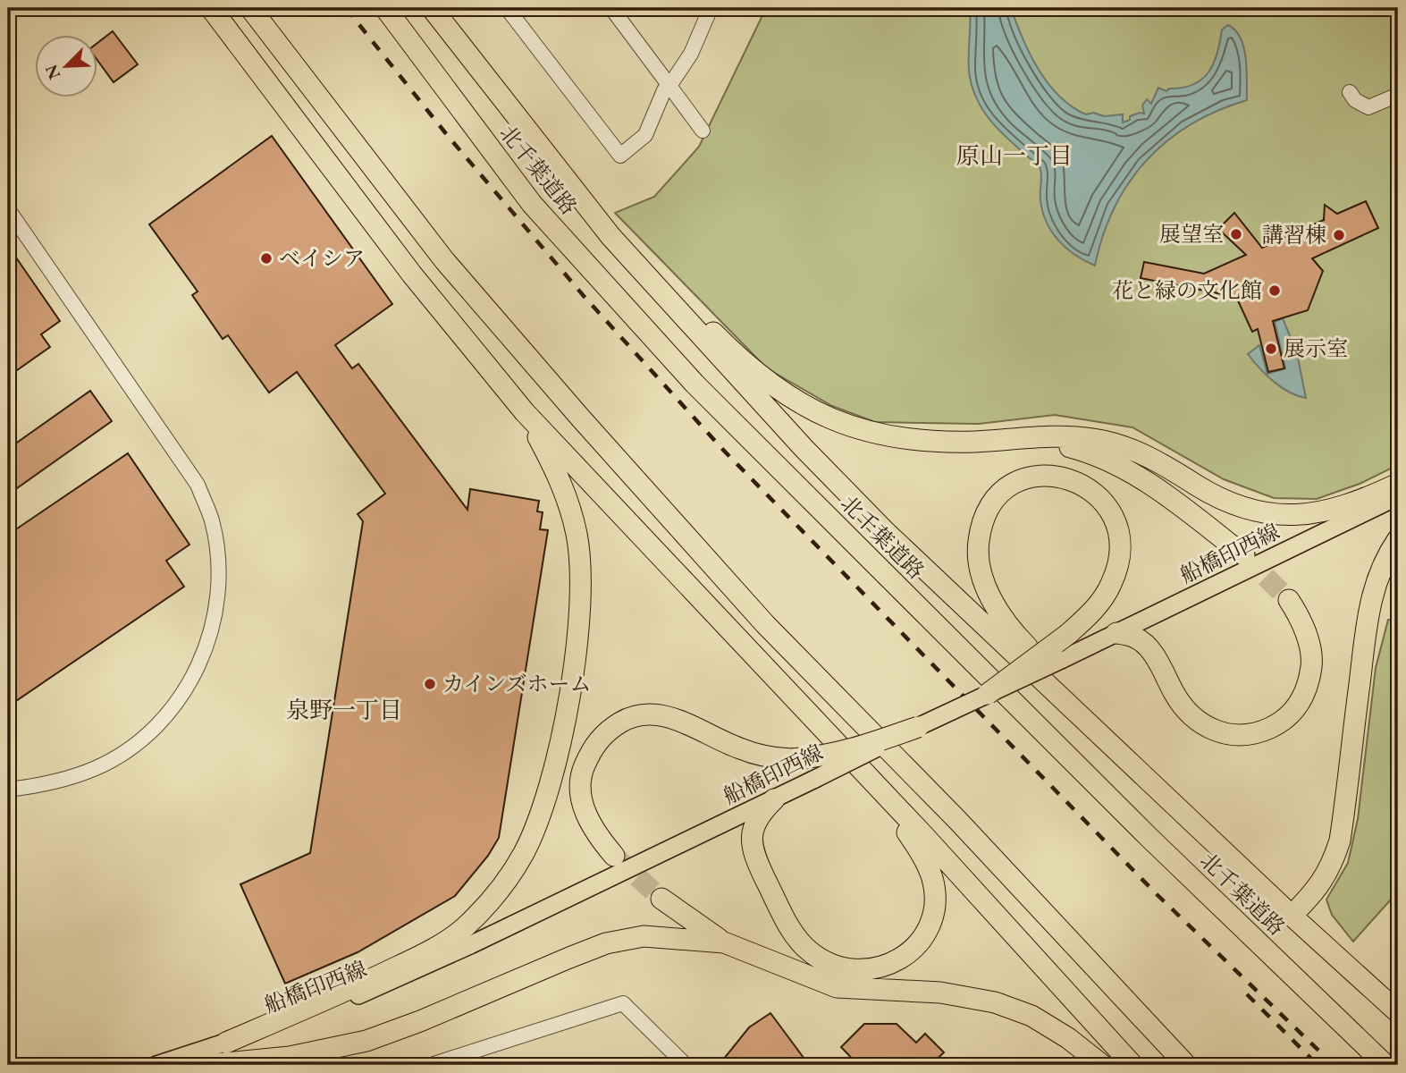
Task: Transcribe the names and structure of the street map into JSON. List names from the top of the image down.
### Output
{
  "streets": {
    "highway": ["北千葉道路"],
    "main road": ["船橋印西線"]
  },
  "districts": ["原山一丁目", "泉野一丁目"],
  "places": [
    "展望室",
    "講習棟",
    "ベイシア",
    "花と緑の文化館",
    "展示室",
    "カインズホーム"
  ],
  "north": "bottom left"
}
